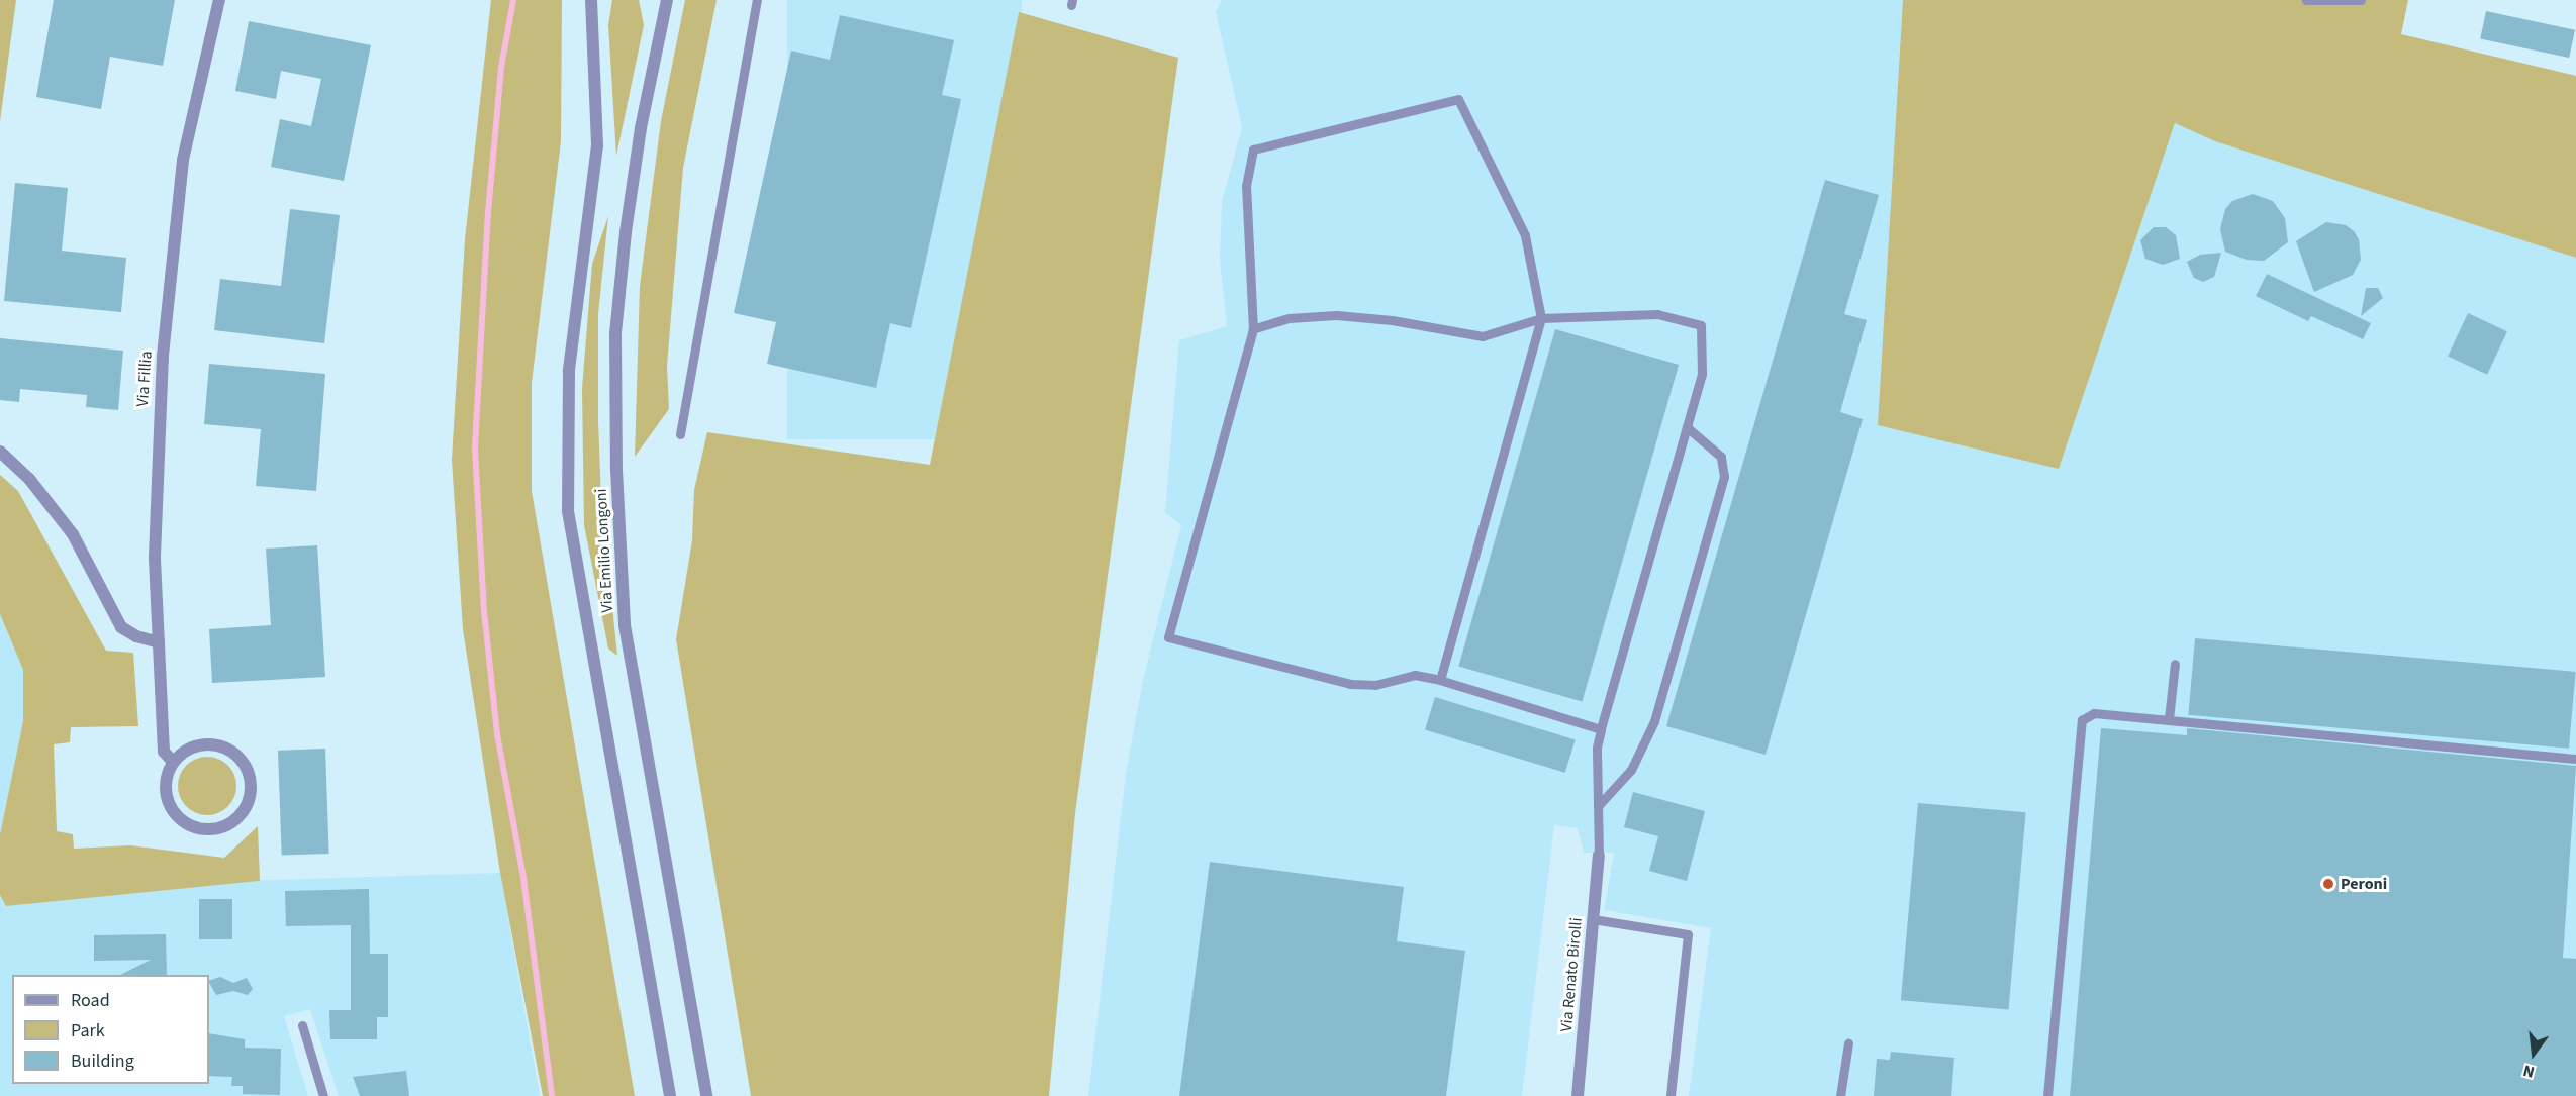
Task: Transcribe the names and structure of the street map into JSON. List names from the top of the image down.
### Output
{
  "streets": {
    "street": ["Via Fillia", "Via Emilio Longoni", "Via Renato Birolli"]
  },
  "places": ["Peroni"],
  "legend": ["Road", "Park", "Building"],
  "north": "bottom"
}
